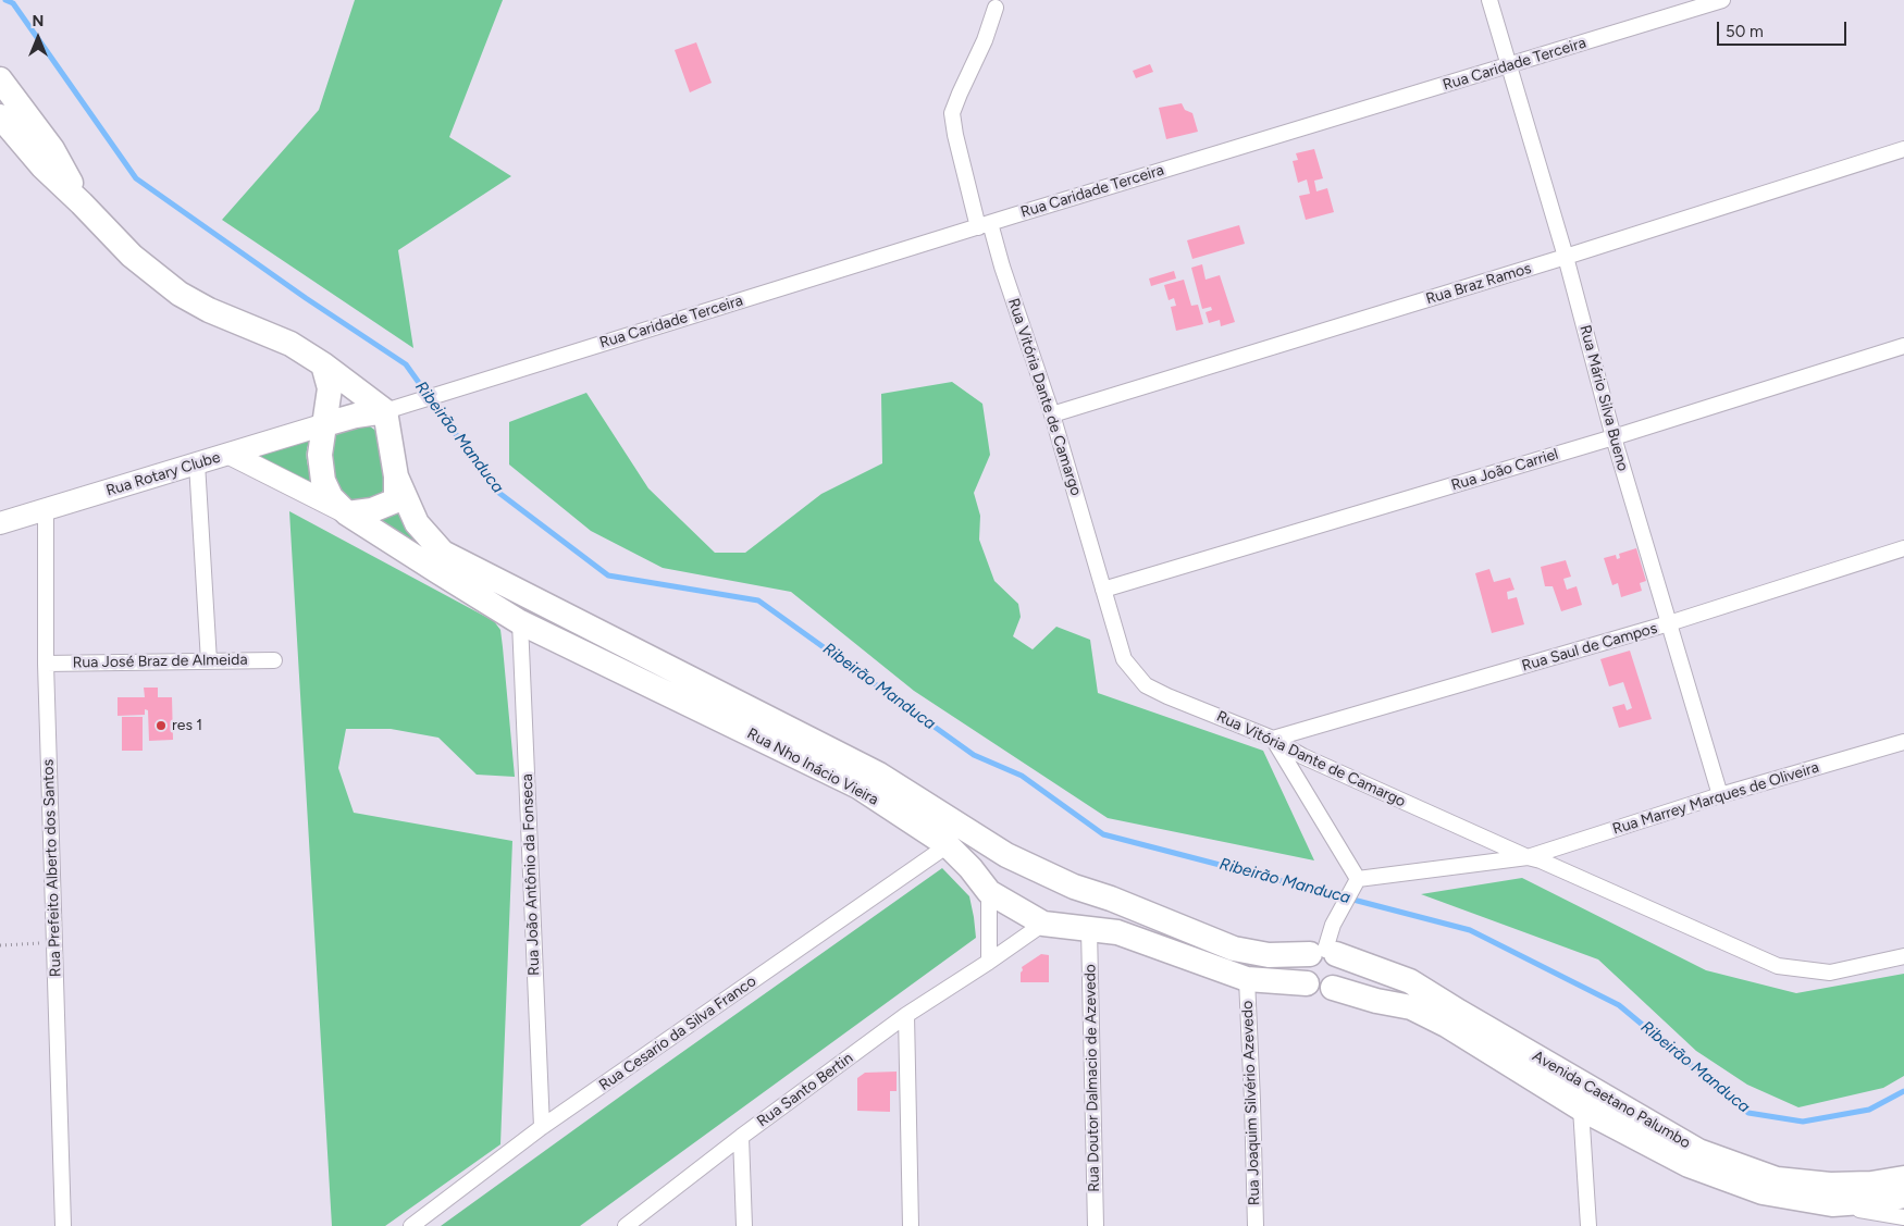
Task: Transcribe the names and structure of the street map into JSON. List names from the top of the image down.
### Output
{
  "streets": {
    "main road": ["Rua Rotary Clube", "Rua Nho Inácio Vieira", "Avenida Caetano Palumbo"],
    "street": [
      "Rua Caridade Terceira",
      "Rua Braz Ramos",
      "Rua Vitória Dante de Camargo",
      "Rua Mário Silva Bueno",
      "Rua João Carriel",
      "Rua Saul de Campos",
      "Rua José Braz de Almeida",
      "Rua Marrey Marques de Oliveira",
      "Rua Prefeito Alberto dos Santos",
      "Rua João Antônio da Fonseca",
      "Rua Cesario da Silva Franco",
      "Rua Doutor Dalmacio de Azevedo",
      "Rua Santo Bertin",
      "Rua Joaquim Silvério Azevedo"
    ]
  },
  "crossings": [
    ["Rua Caridade Terceira", "Rua Vitória Dante de Camargo"],
    ["Rua Caridade Terceira", "Rua Mário Silva Bueno"],
    ["Rua Caridade Terceira", "Rua Rotary Clube"],
    ["Rua Braz Ramos", "Rua Vitória Dante de Camargo"],
    ["Rua Braz Ramos", "Rua Mário Silva Bueno"],
    ["Rua Vitória Dante de Camargo", "Rua João Carriel"],
    ["Rua Vitória Dante de Camargo", "Rua Saul de Campos"],
    ["Rua Vitória Dante de Camargo", "Rua Marrey Marques de Oliveira"],
    ["Rua Mário Silva Bueno", "Rua João Carriel"],
    ["Rua Mário Silva Bueno", "Rua Saul de Campos"],
    ["Rua Mário Silva Bueno", "Rua Marrey Marques de Oliveira"],
    ["Rua Rotary Clube", "Rua Prefeito Alberto dos Santos"],
    ["Rua José Braz de Almeida", "Rua Prefeito Alberto dos Santos"],
    ["Rua Nho Inácio Vieira", "Rua João Antônio da Fonseca"],
    ["Rua Nho Inácio Vieira", "Rua Cesario da Silva Franco"],
    ["Rua Nho Inácio Vieira", "Rua Doutor Dalmacio de Azevedo"],
    ["Rua Nho Inácio Vieira", "Rua Santo Bertin"],
    ["Rua Nho Inácio Vieira", "Avenida Caetano Palumbo"],
    ["Rua Nho Inácio Vieira", "Rua Joaquim Silvério Azevedo"],
    ["Rua João Antônio da Fonseca", "Rua Cesario da Silva Franco"]
  ],
  "water": ["Ribeirão Manduca"],
  "places": ["res 1"],
  "scale_bar": "50 m",
  "north": "top"
}
